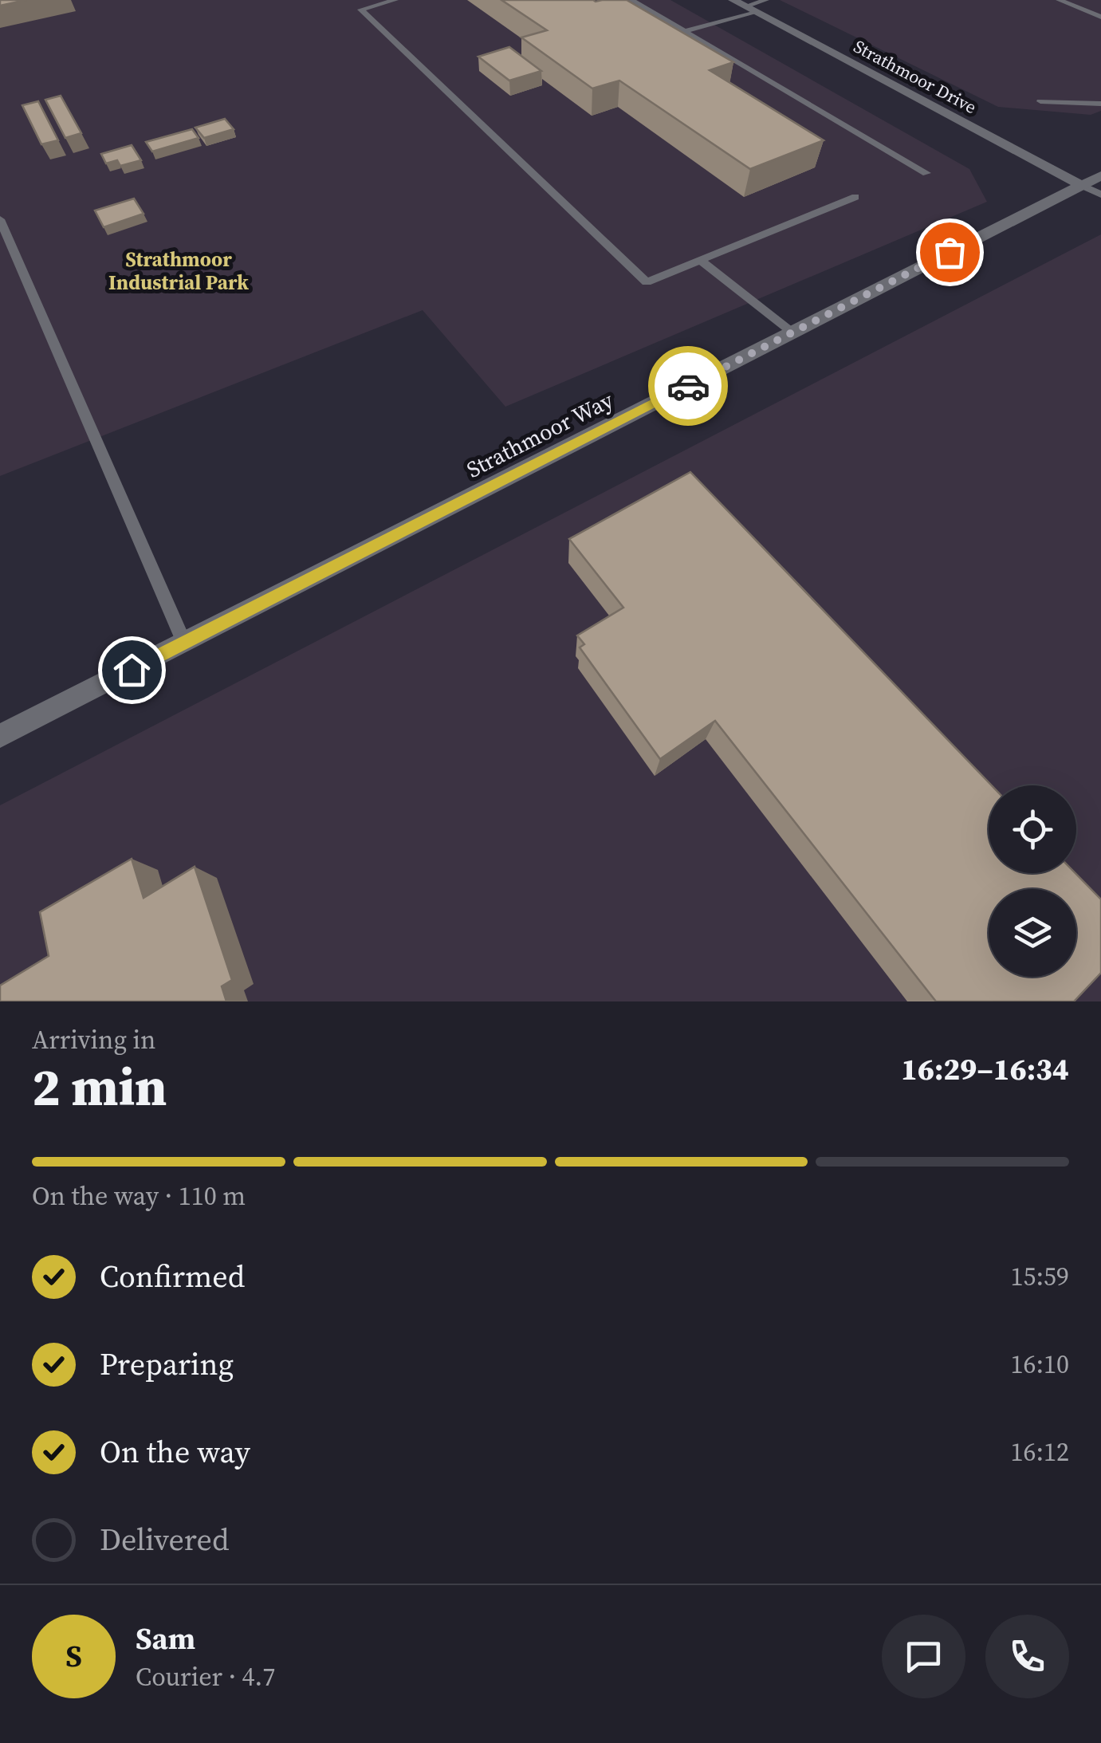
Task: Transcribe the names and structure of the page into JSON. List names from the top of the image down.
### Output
{
  "streets": {
    "street": ["Strathmoor Drive", "Strathmoor Way"]
  },
  "crossings": [
    ["Strathmoor Drive", "Strathmoor Way"]
  ],
  "districts": ["Strathmoor Industrial Park"],
  "page": {
    "heading": ["2 min", "Arriving in", "16:29–16:34"],
    "panel": ["Sam", "Courier · 4.7"],
    "bar": "On the way · 110 m",
    "list": [
      ["Confirmed", "15:59"],
      ["Preparing", "16:10"],
      ["On the way", "16:12"],
      "Delivered"
    ],
    "round": "S"
  }
}
